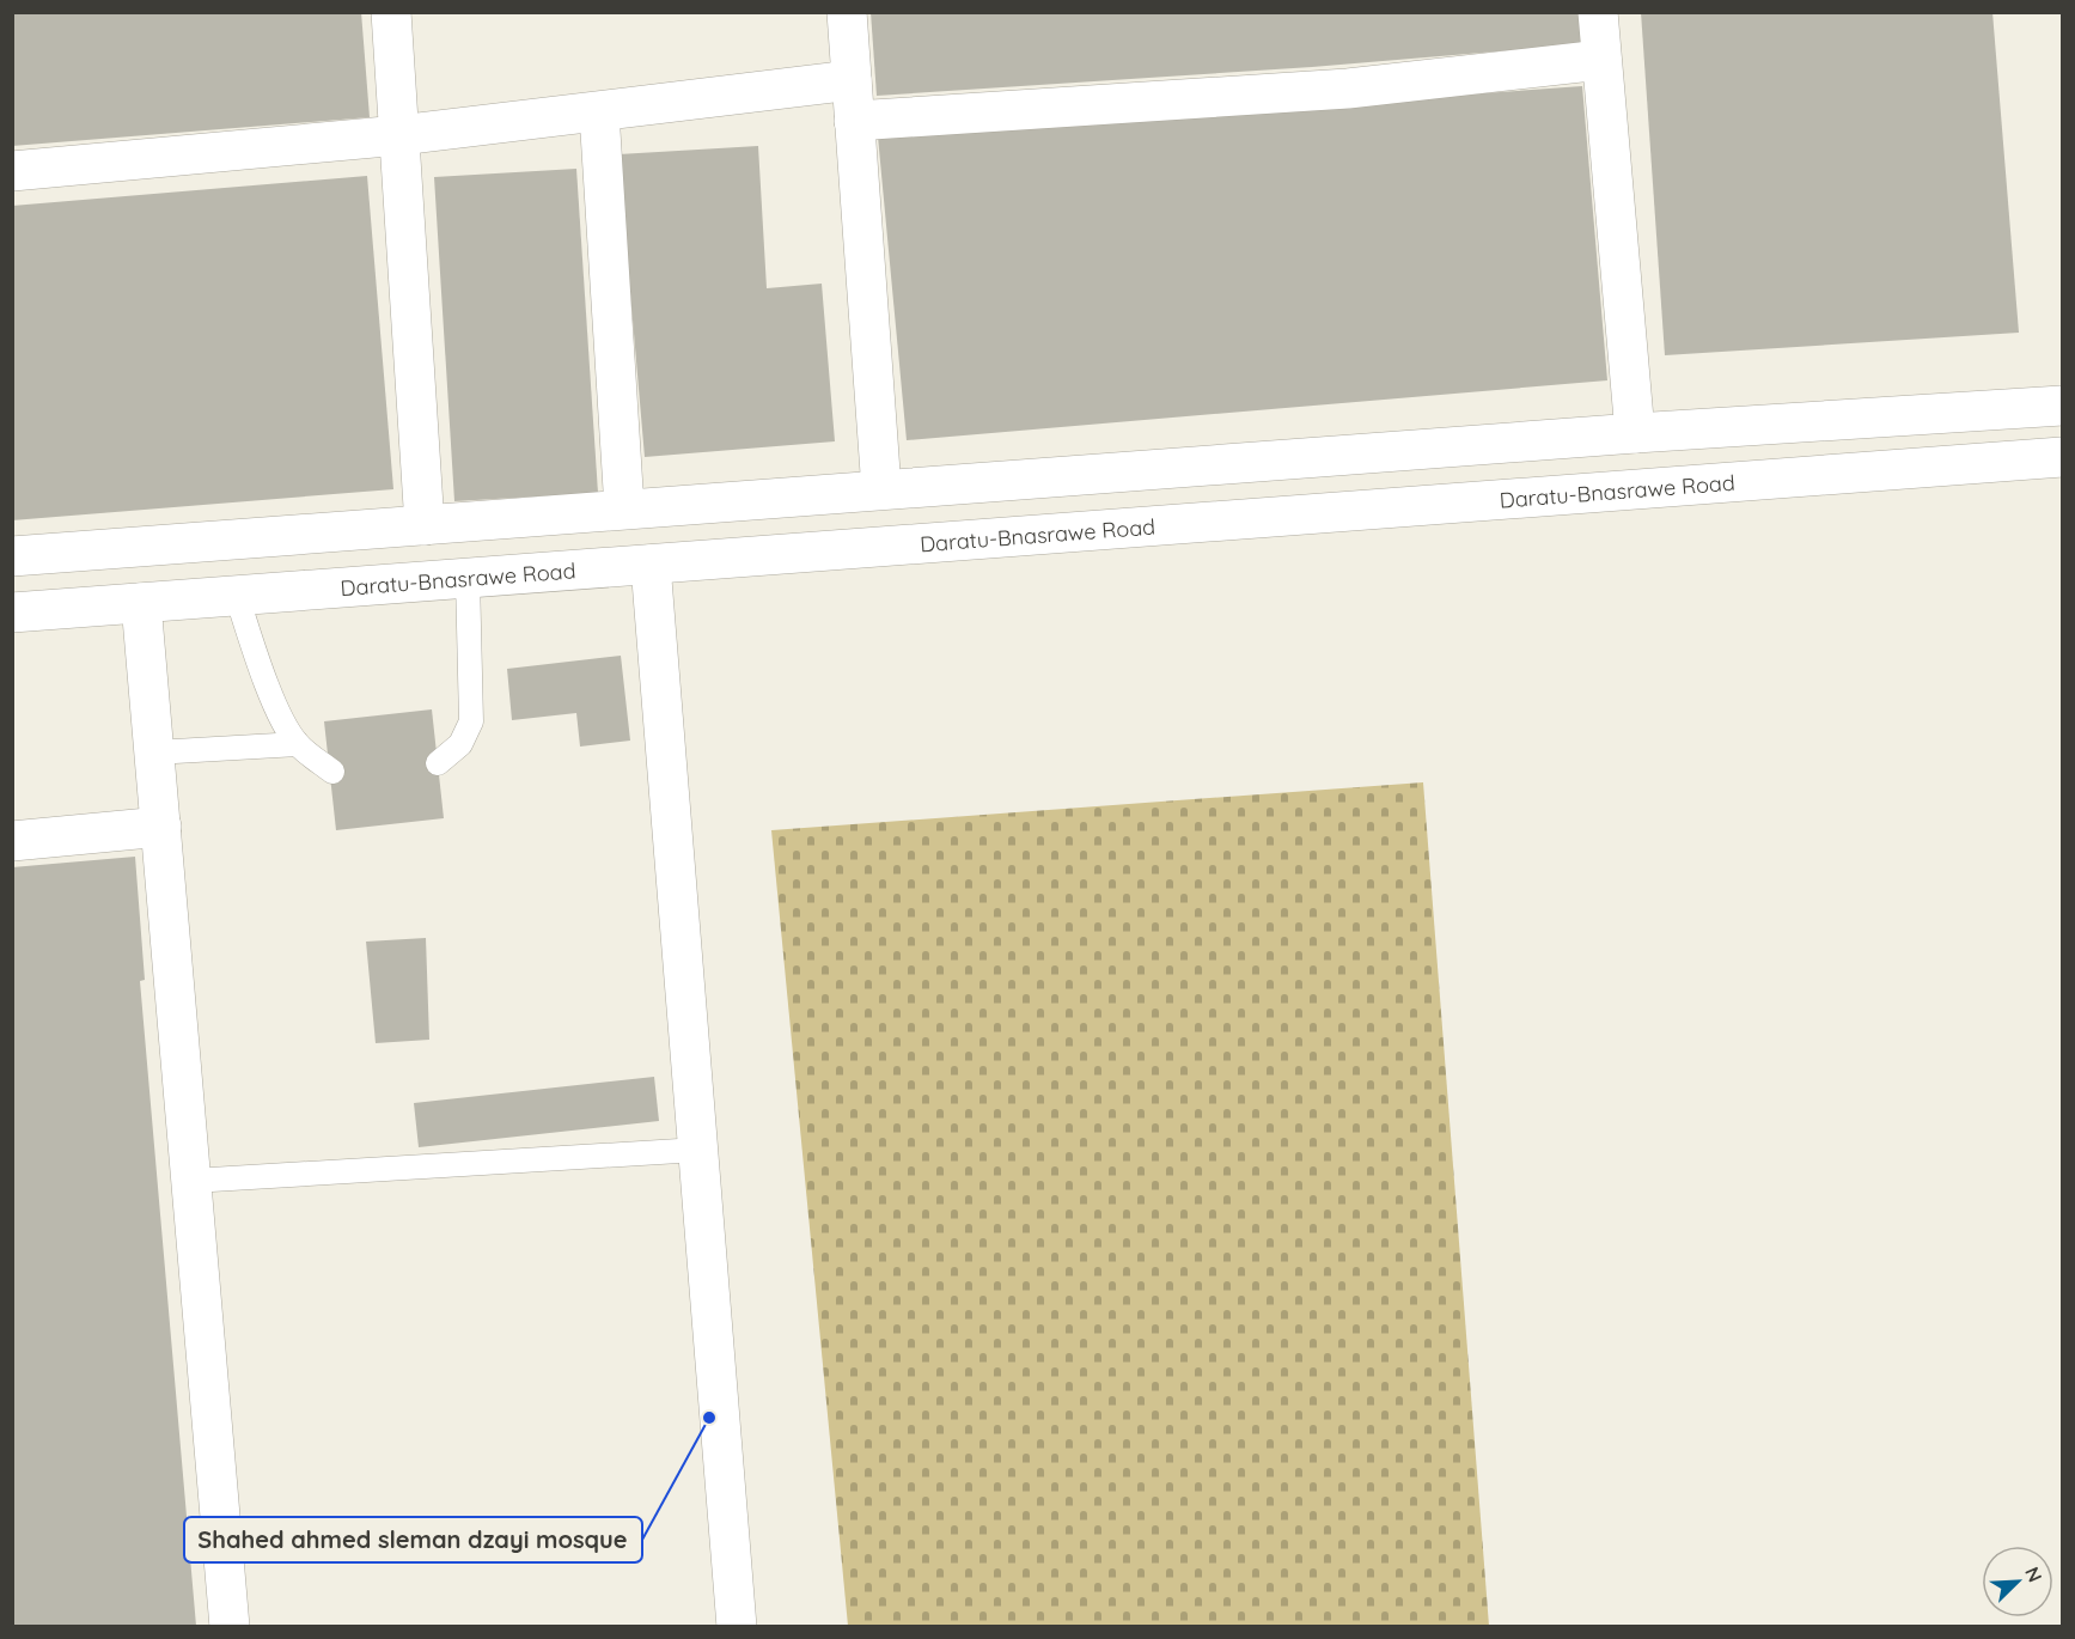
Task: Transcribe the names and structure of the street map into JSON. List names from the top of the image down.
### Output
{
  "streets": {
    "street": ["Daratu-Bnasrawe Road"]
  },
  "places": ["Shahed ahmed sleman dzayi mosque"],
  "north": "top right"
}
